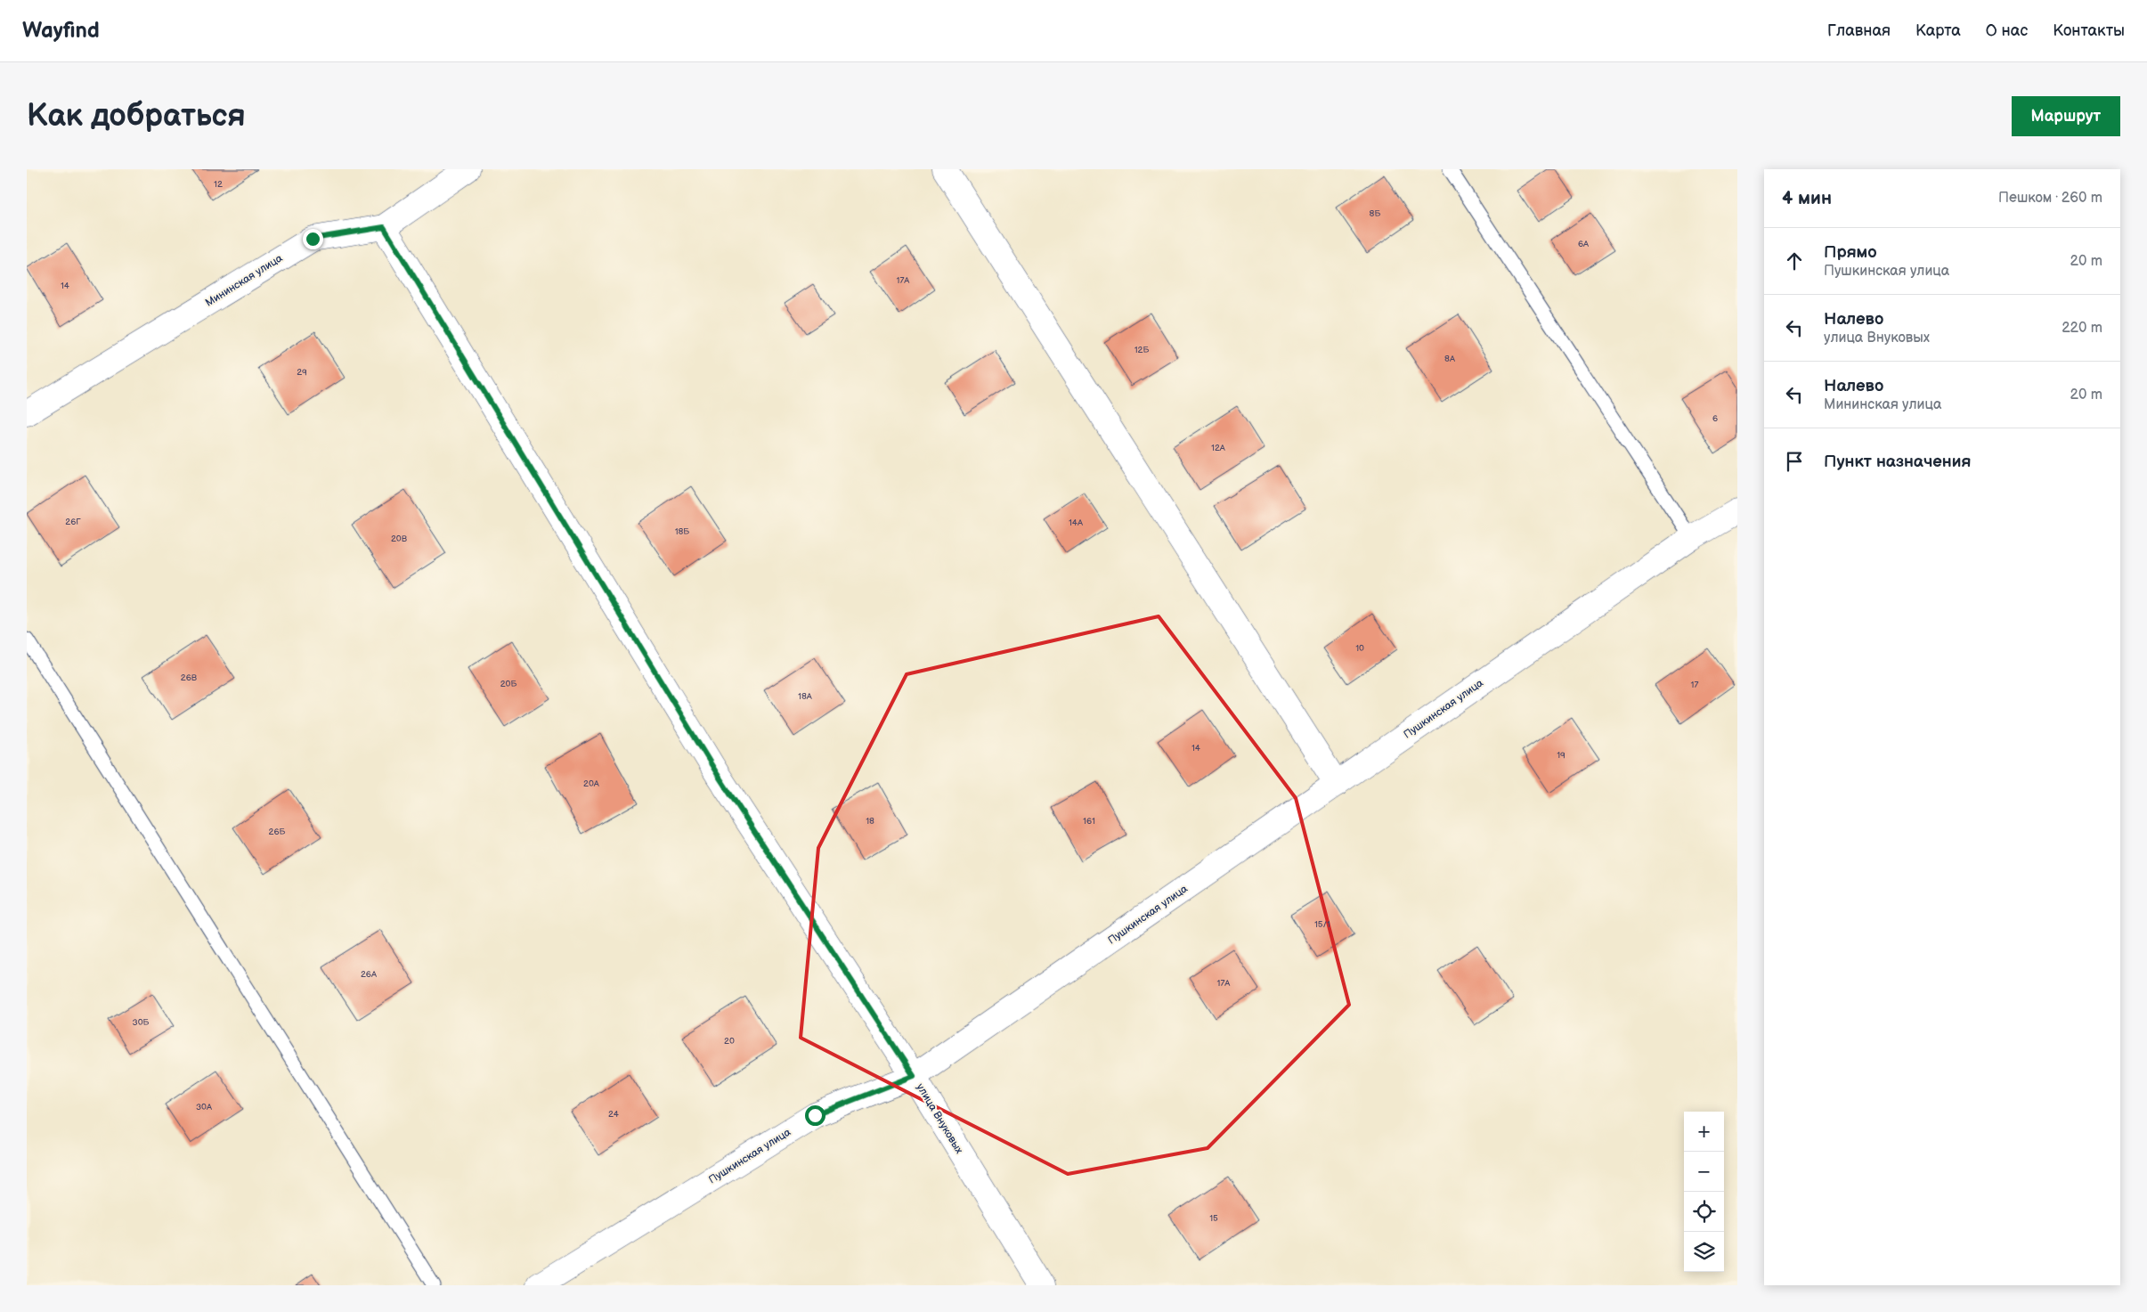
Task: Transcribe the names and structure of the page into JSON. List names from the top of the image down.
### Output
{
  "streets": {
    "street": ["Мининская улица", "Пушкинская улица", "улица Внуковых"]
  },
  "crossings": [
    ["Мининская улица", "улица Внуковых"],
    ["Пушкинская улица", "улица Внуковых"]
  ],
  "house_numbers": [
    "12",
    "8Б",
    "6А",
    "17А",
    "14",
    "12Б",
    "8А",
    "29",
    "6",
    "12А",
    "26Г",
    "14А",
    "18Б",
    "20В",
    "10",
    "26В",
    "20Б",
    "17",
    "18А",
    "14",
    "19",
    "20А",
    "18",
    "161",
    "26Б",
    "15/1",
    "26А",
    "17А",
    "30Б",
    "20",
    "30А",
    "24",
    "15"
  ],
  "page": {
    "header": "Wayfind",
    "nav": [
      "Главная",
      "Карта",
      "О нас",
      "Контакты"
    ],
    "buttons": "Маршрут",
    "title": "Как добраться",
    "heading": ["4 мин", "Пешком · 260 m"],
    "list": [
      ["Прямо", "Пушкинская улица", "20 m"],
      ["Налево", "улица Внуковых", "220 m"],
      ["Налево", "Мининская улица", "20 m"],
      "Пункт назначения"
    ],
    "map_buttons": ["+", "−"]
  }
}
